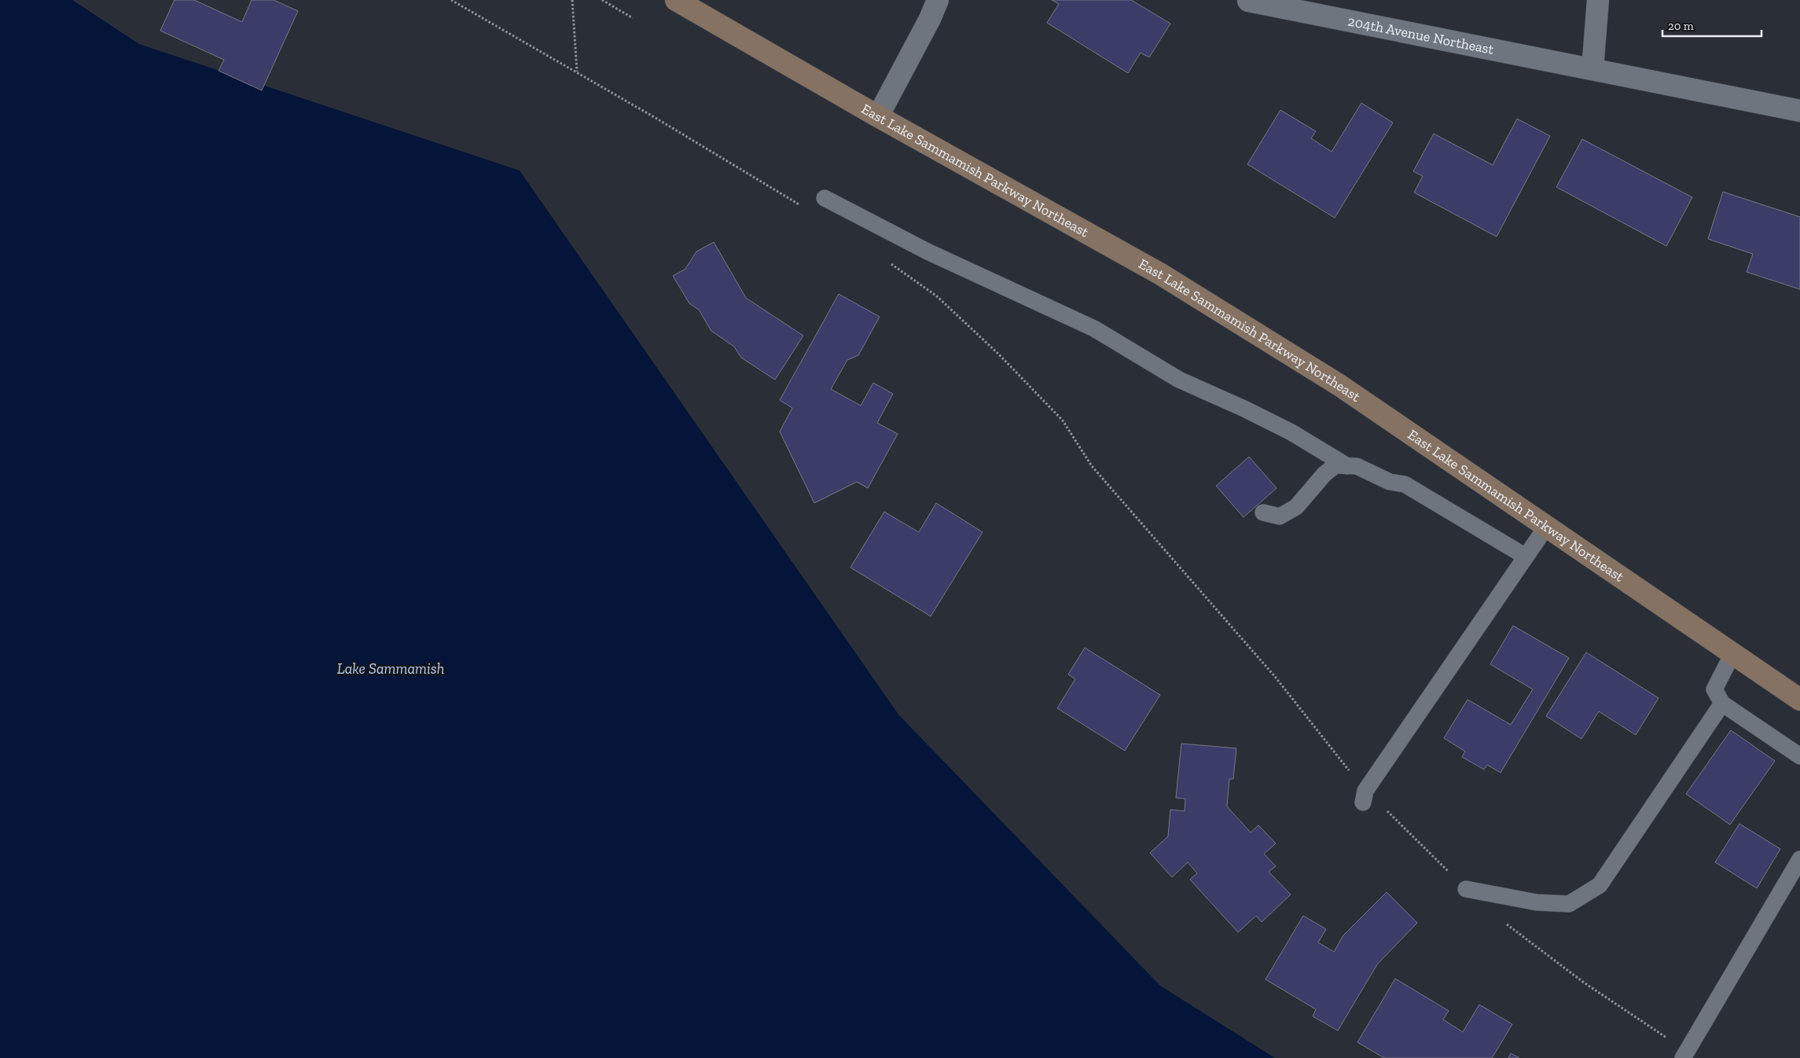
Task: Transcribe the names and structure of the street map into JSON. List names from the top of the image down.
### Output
{
  "streets": {
    "main road": ["East Lake Sammamish Parkway Northeast"],
    "street": ["204th Avenue Northeast"]
  },
  "water": ["Lake Sammamish"],
  "scale_bar": "20 m"
}
